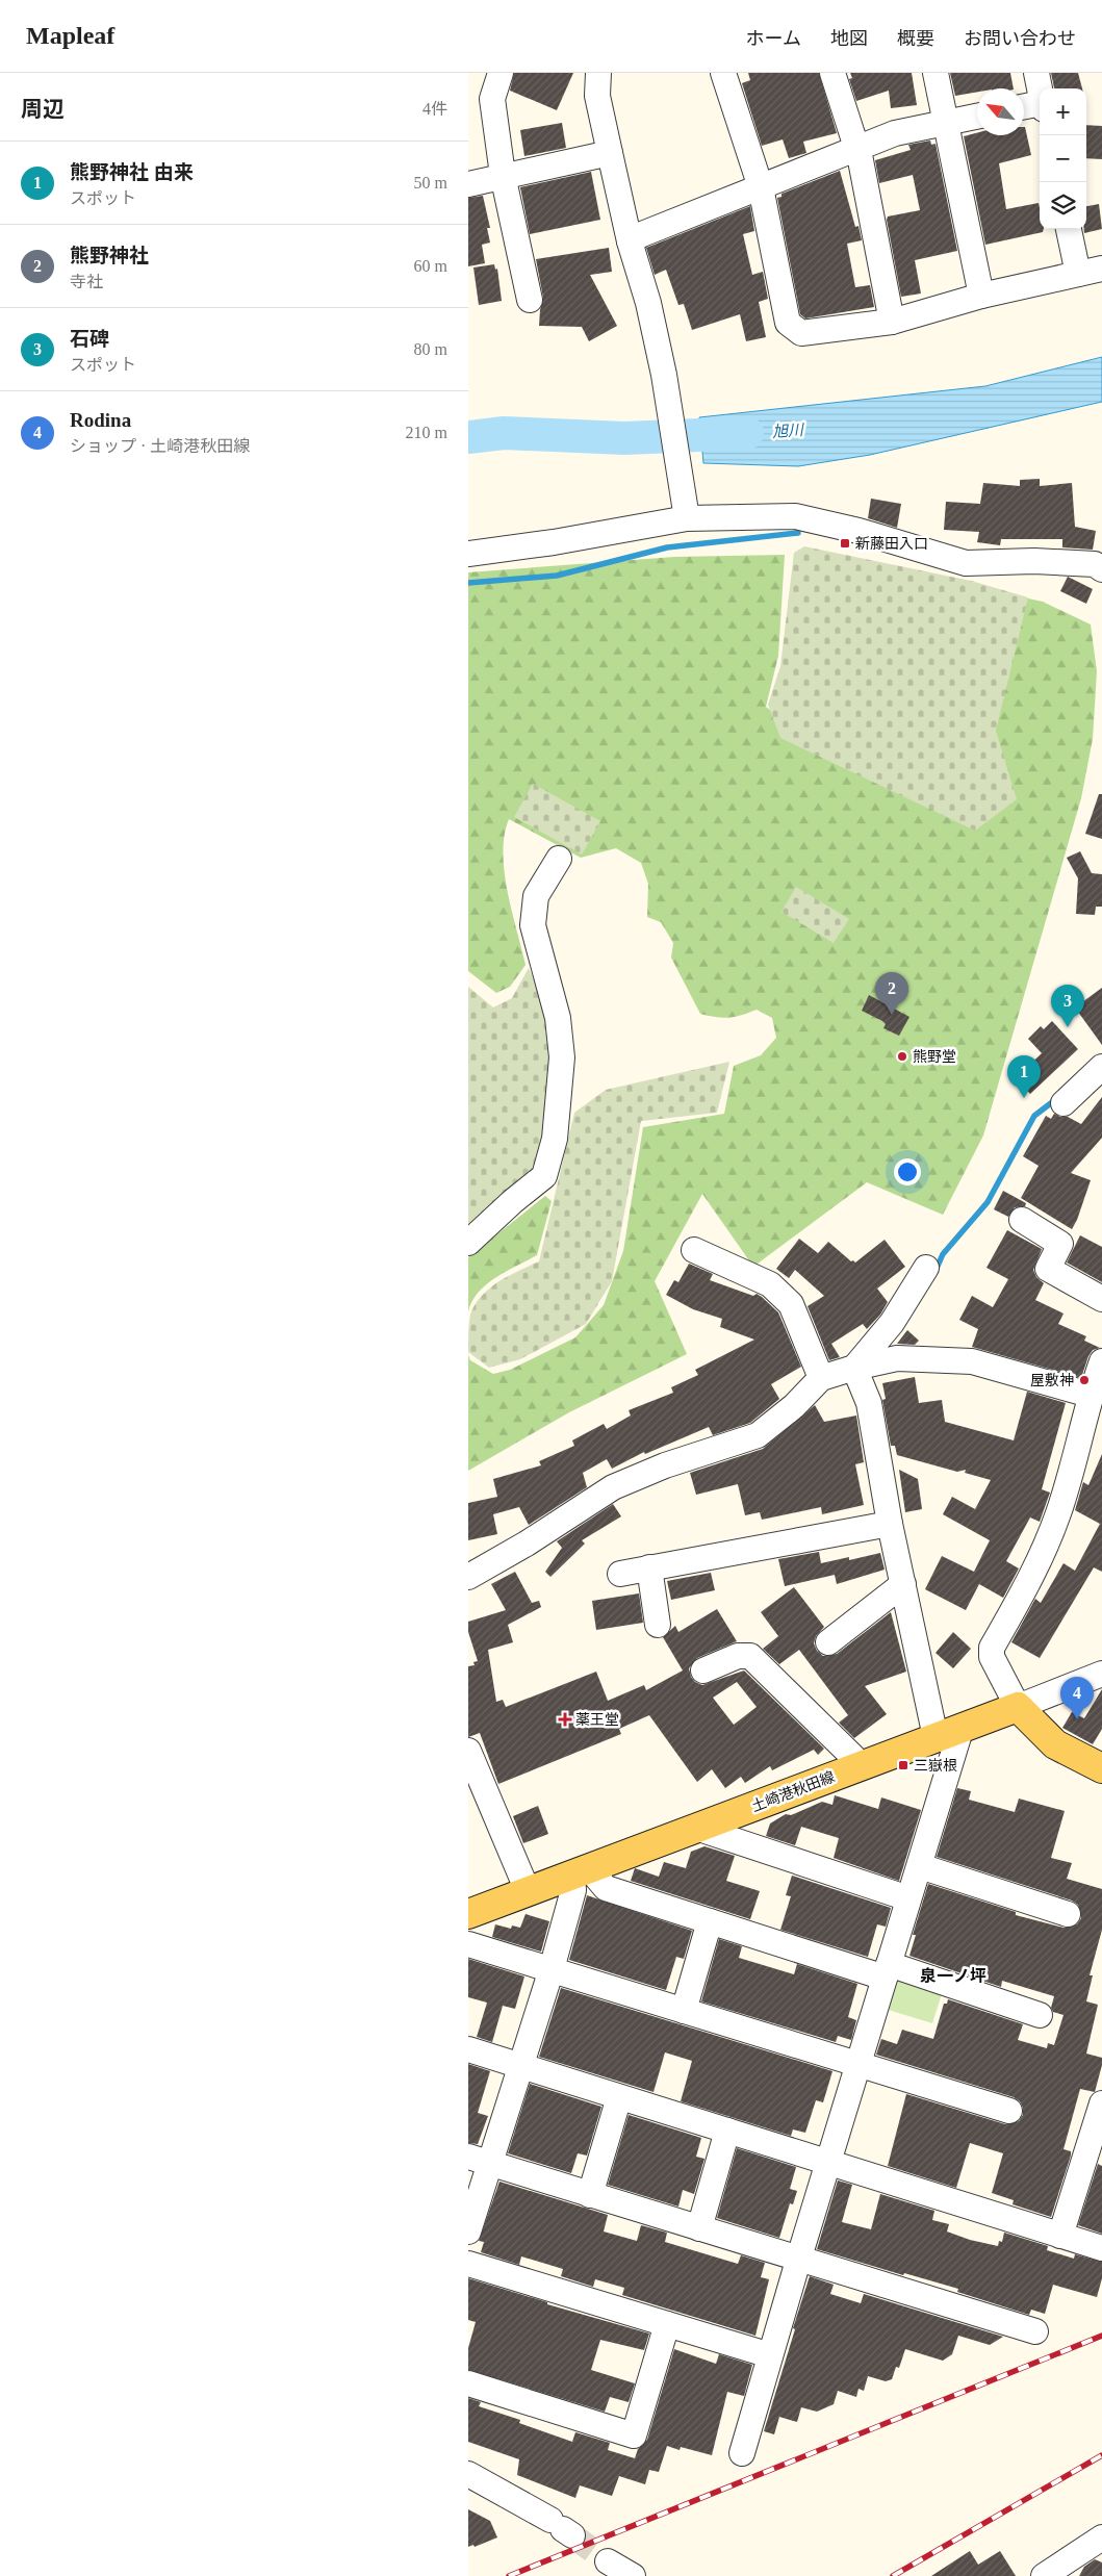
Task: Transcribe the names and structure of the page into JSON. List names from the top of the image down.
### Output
{
  "streets": {
    "main road": ["土崎港秋田線"]
  },
  "districts": ["泉一ノ坪"],
  "water": ["旭川"],
  "places": {
    "transit": ["新藤田入口", "三嶽根"],
    "other": ["熊野堂", "屋敷神"],
    "health": ["薬王堂"]
  },
  "north": "top left",
  "page": {
    "header": "Mapleaf",
    "nav": [
      "ホーム",
      "地図",
      "概要",
      "お問い合わせ"
    ],
    "heading": ["周辺", "4件"],
    "map_buttons": ["+", "−"],
    "list": [
      {
        "mark": "1",
        "name": "熊野神社 由来",
        "note": "スポット",
        "value": "50 m"
      },
      {
        "mark": "2",
        "name": "熊野神社",
        "note": "寺社",
        "value": "60 m"
      },
      {
        "mark": "3",
        "name": "石碑",
        "note": "スポット",
        "value": "80 m"
      },
      {
        "mark": "4",
        "name": "Rodina",
        "note": "ショップ · 土崎港秋田線",
        "value": "210 m"
      }
    ],
    "pins": [
      "2",
      "3",
      "1",
      "4"
    ]
  }
}
